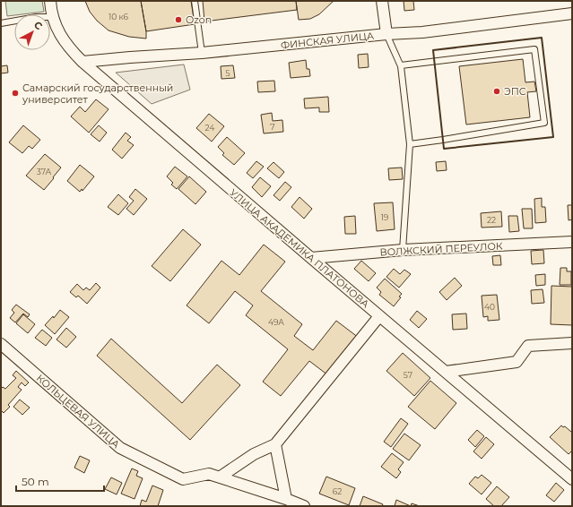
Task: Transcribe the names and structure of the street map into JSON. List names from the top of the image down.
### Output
{
  "streets": {
    "street": [
      "ФИНСКАЯ УЛИЦА",
      "УЛИЦА АКАДЕМИКА ПЛАТОНОВА",
      "ВОЛЖСКИЙ ПЕРЕУЛОК",
      "КОЛЬЦЕВАЯ УЛИЦА"
    ]
  },
  "crossings": [
    ["ФИНСКАЯ УЛИЦА", "УЛИЦА АКАДЕМИКА ПЛАТОНОВА"],
    ["УЛИЦА АКАДЕМИКА ПЛАТОНОВА", "ВОЛЖСКИЙ ПЕРЕУЛОК"]
  ],
  "places": ["Ozon", "ЭПС", "Самарский государственный университет"],
  "house_numbers": [
    "10 к6",
    "5",
    "7",
    "24",
    "37А",
    "19",
    "22",
    "40",
    "49А",
    "57",
    "62"
  ],
  "scale_bar": "50 m",
  "north": "top right"
}
